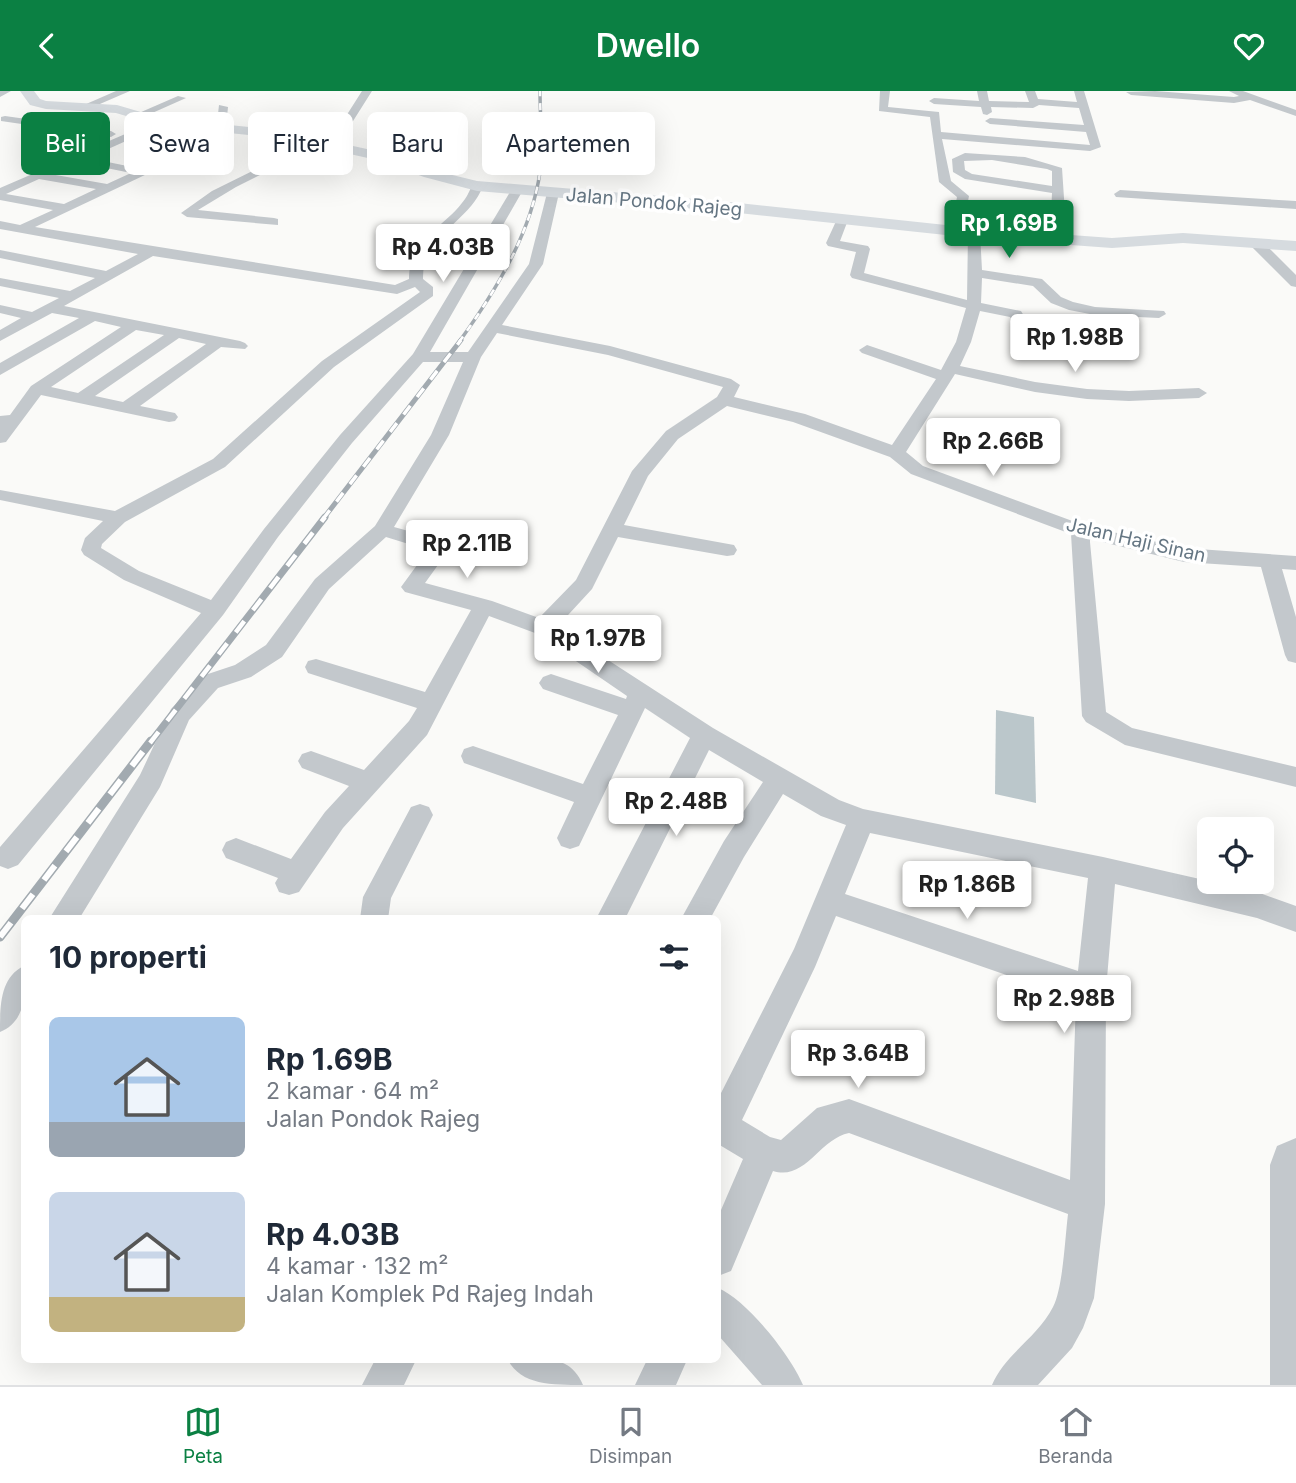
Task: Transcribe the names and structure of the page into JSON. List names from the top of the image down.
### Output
{
  "streets": {
    "main road": ["Jalan Pondok Rajeg"],
    "street": ["Jalan Haji Sinan"]
  },
  "page": {
    "header": "Dwello",
    "chip": [
      "Beli",
      "Sewa",
      "Filter",
      "Baru",
      "Apartemen"
    ],
    "price": [
      "Rp 1.69B",
      "Rp 4.03B",
      "Rp 1.98B",
      "Rp 2.66B",
      "Rp 2.11B",
      "Rp 1.97B",
      "Rp 2.48B",
      "Rp 1.86B",
      "Rp 2.98B",
      "Rp 3.64B"
    ],
    "heading": "10 properti",
    "list": [
      {
        "name": "Rp 1.69B",
        "note": "2 kamar · 64 m² · Jalan Pondok Rajeg"
      },
      {
        "name": "Rp 4.03B",
        "note": "4 kamar · 132 m² · Jalan Komplek Pd Rajeg Indah"
      }
    ],
    "tabs": ["Peta", "Disimpan", "Beranda"]
  }
}
